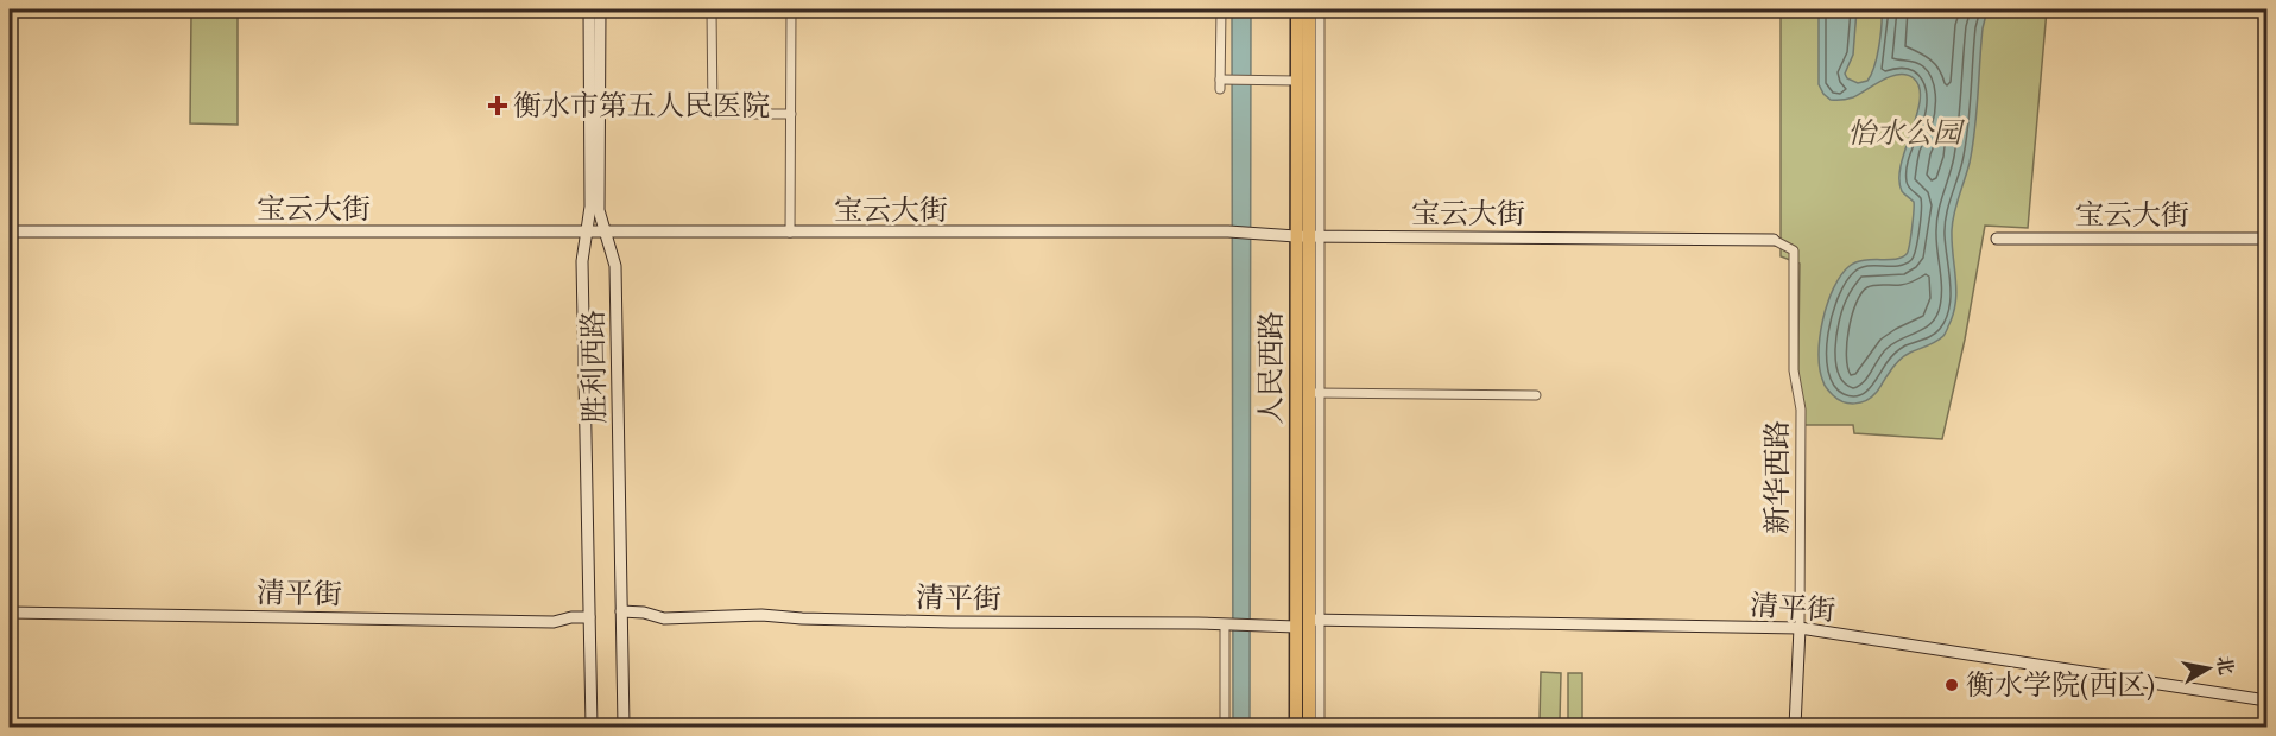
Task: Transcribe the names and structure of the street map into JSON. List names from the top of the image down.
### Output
{
  "streets": {
    "main road": ["人民西路"],
    "street": [
      "宝云大街",
      "胜利西路",
      "新华西路",
      "清平街"
    ]
  },
  "crossings": [
    ["宝云大街", "胜利西路"],
    ["宝云大街", "人民西路"],
    ["宝云大街", "新华西路"],
    ["胜利西路", "清平街"],
    ["人民西路", "清平街"],
    ["新华西路", "清平街"]
  ],
  "parks": ["怡水公园"],
  "places": {
    "health": ["衡水市第五人民医院"],
    "other": ["衡水学院(西区)"]
  },
  "north": "right"
}
